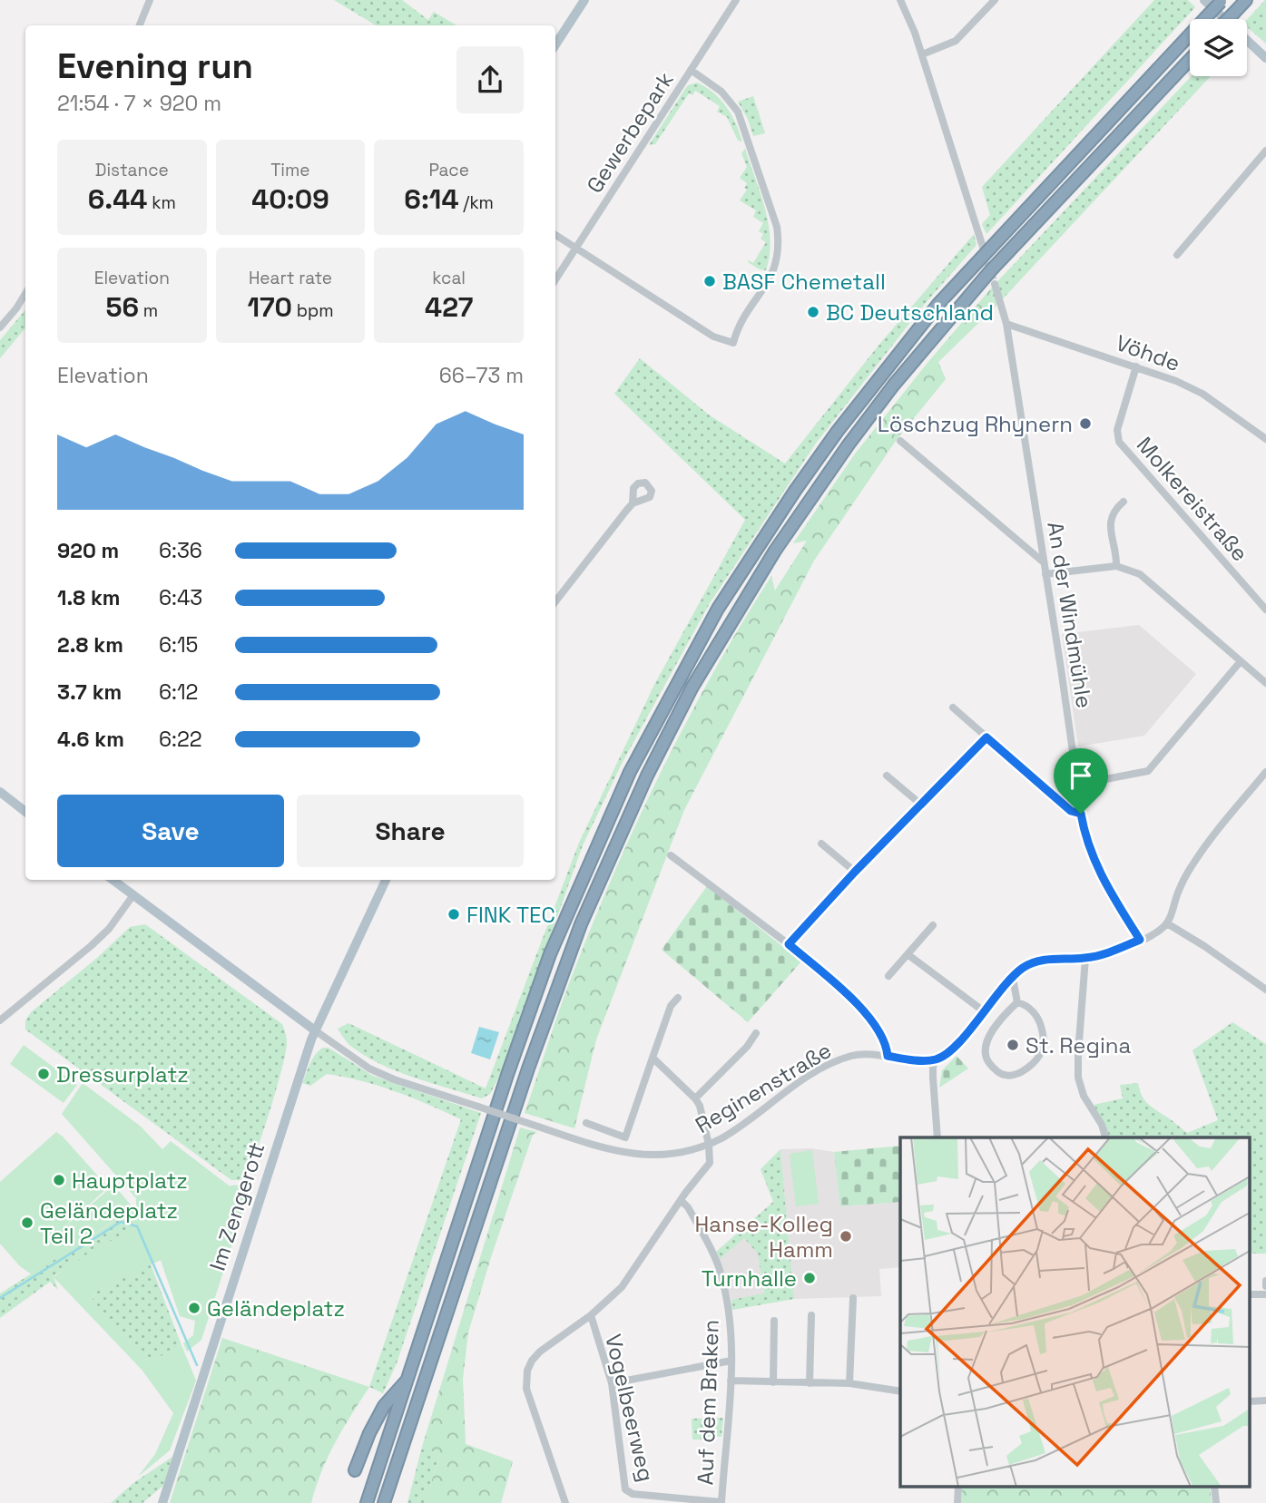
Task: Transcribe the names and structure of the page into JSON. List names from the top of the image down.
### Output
{
  "streets": {
    "main road": ["Im Zengerott"],
    "street": [
      "Gewerbepark",
      "Vöhde",
      "Molkereistraße",
      "An der Windmühle",
      "Reginenstraße",
      "Auf dem Braken",
      "Vogelbeerweg"
    ]
  },
  "crossings": [
    ["Vöhde", "Molkereistraße"],
    ["Vöhde", "An der Windmühle"],
    ["Reginenstraße", "Im Zengerott"],
    ["Auf dem Braken", "Vogelbeerweg"]
  ],
  "places": [
    "BASF Chemetall",
    "BC Deutschland",
    "Löschzug Rhynern",
    "FINK TEC",
    "St. Regina",
    "Dressurplatz",
    "Hauptplatz",
    "Geländeplatz Teil 2",
    "Hanse-Kolleg Hamm",
    "Turnhalle",
    "Geländeplatz"
  ],
  "page": {
    "heading": ["Evening run", "21:54 · 7 × 920 m"],
    "stats": [
      ["Distance", "6.44 km"],
      ["Time", "40:09"],
      ["Pace", "6:14 /km"],
      ["Elevation", "56 m"],
      ["Heart rate", "170 bpm"],
      ["kcal", "427"]
    ],
    "chart": ["Elevation", "66–73 m"],
    "list": [
      {
        "name": "920 m",
        "note": "6:36"
      },
      {
        "name": "1.8 km",
        "note": "6:43"
      },
      {
        "name": "2.8 km",
        "note": "6:15"
      },
      {
        "name": "3.7 km",
        "note": "6:12"
      },
      {
        "name": "4.6 km",
        "note": "6:22"
      }
    ],
    "buttons": ["Save", "Share"]
  }
}
